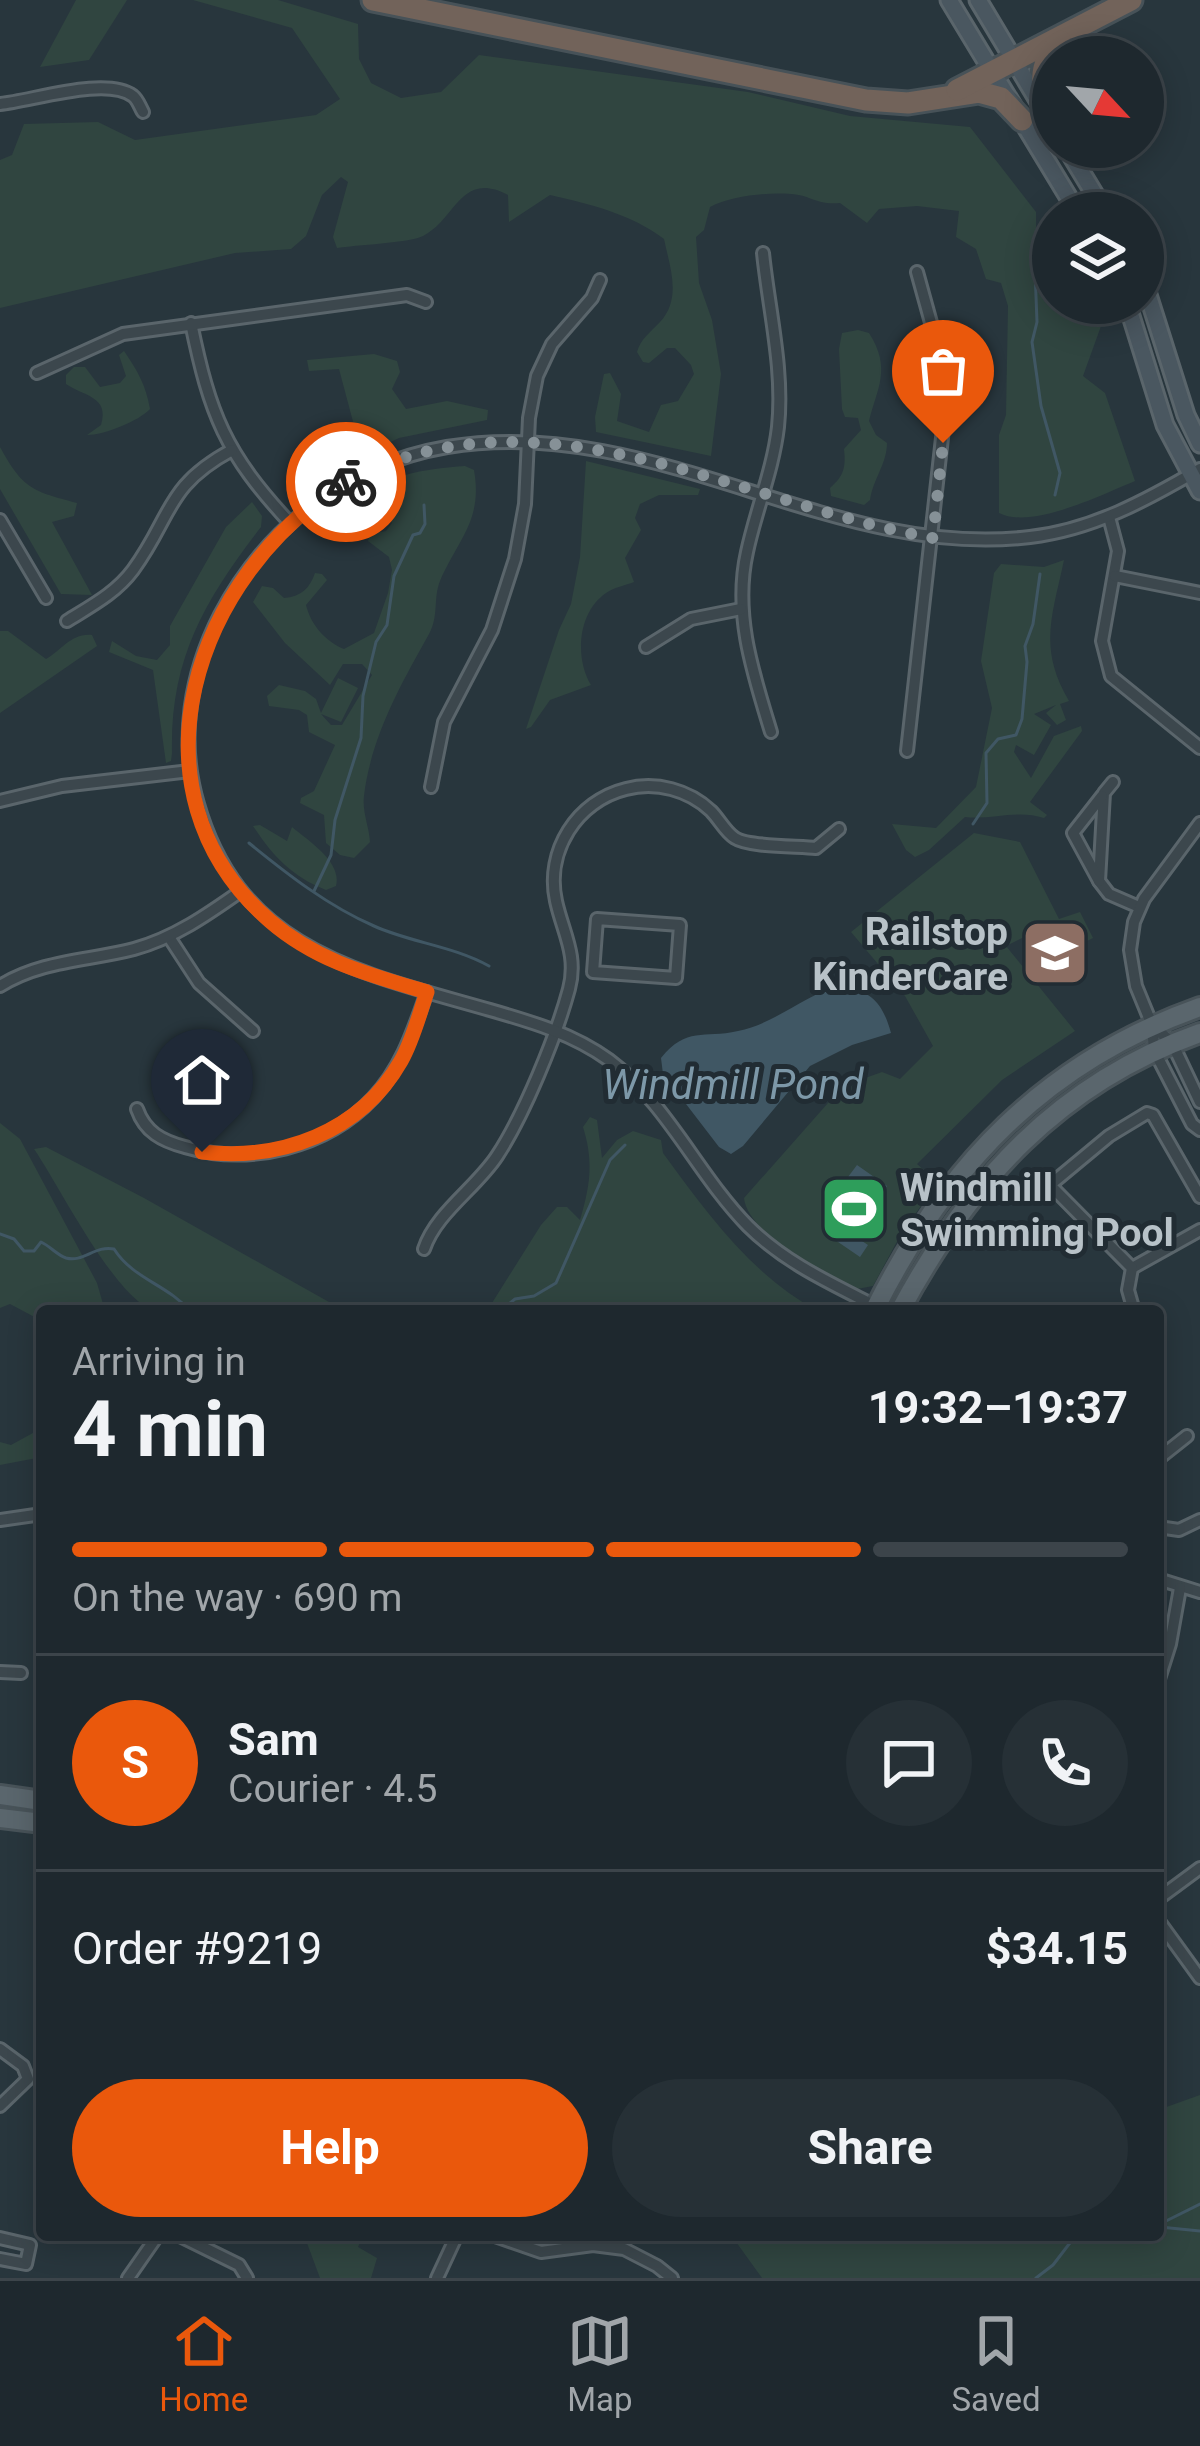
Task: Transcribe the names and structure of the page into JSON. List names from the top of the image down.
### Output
{
  "water": ["Windmill Pond"],
  "places": {
    "school or university": ["Railstop KinderCare"],
    "sports": ["Windmill Swimming Pool"]
  },
  "north": "bottom right",
  "page": {
    "heading": ["4 min", "Arriving in", "19:32–19:37"],
    "panel": [
      "Sam",
      "Courier · 4.5",
      "Order #9219",
      "$34.15"
    ],
    "bar": "On the way · 690 m",
    "round": "S",
    "buttons": ["Help", "Share"],
    "tabs": ["Home", "Map", "Saved"]
  }
}
